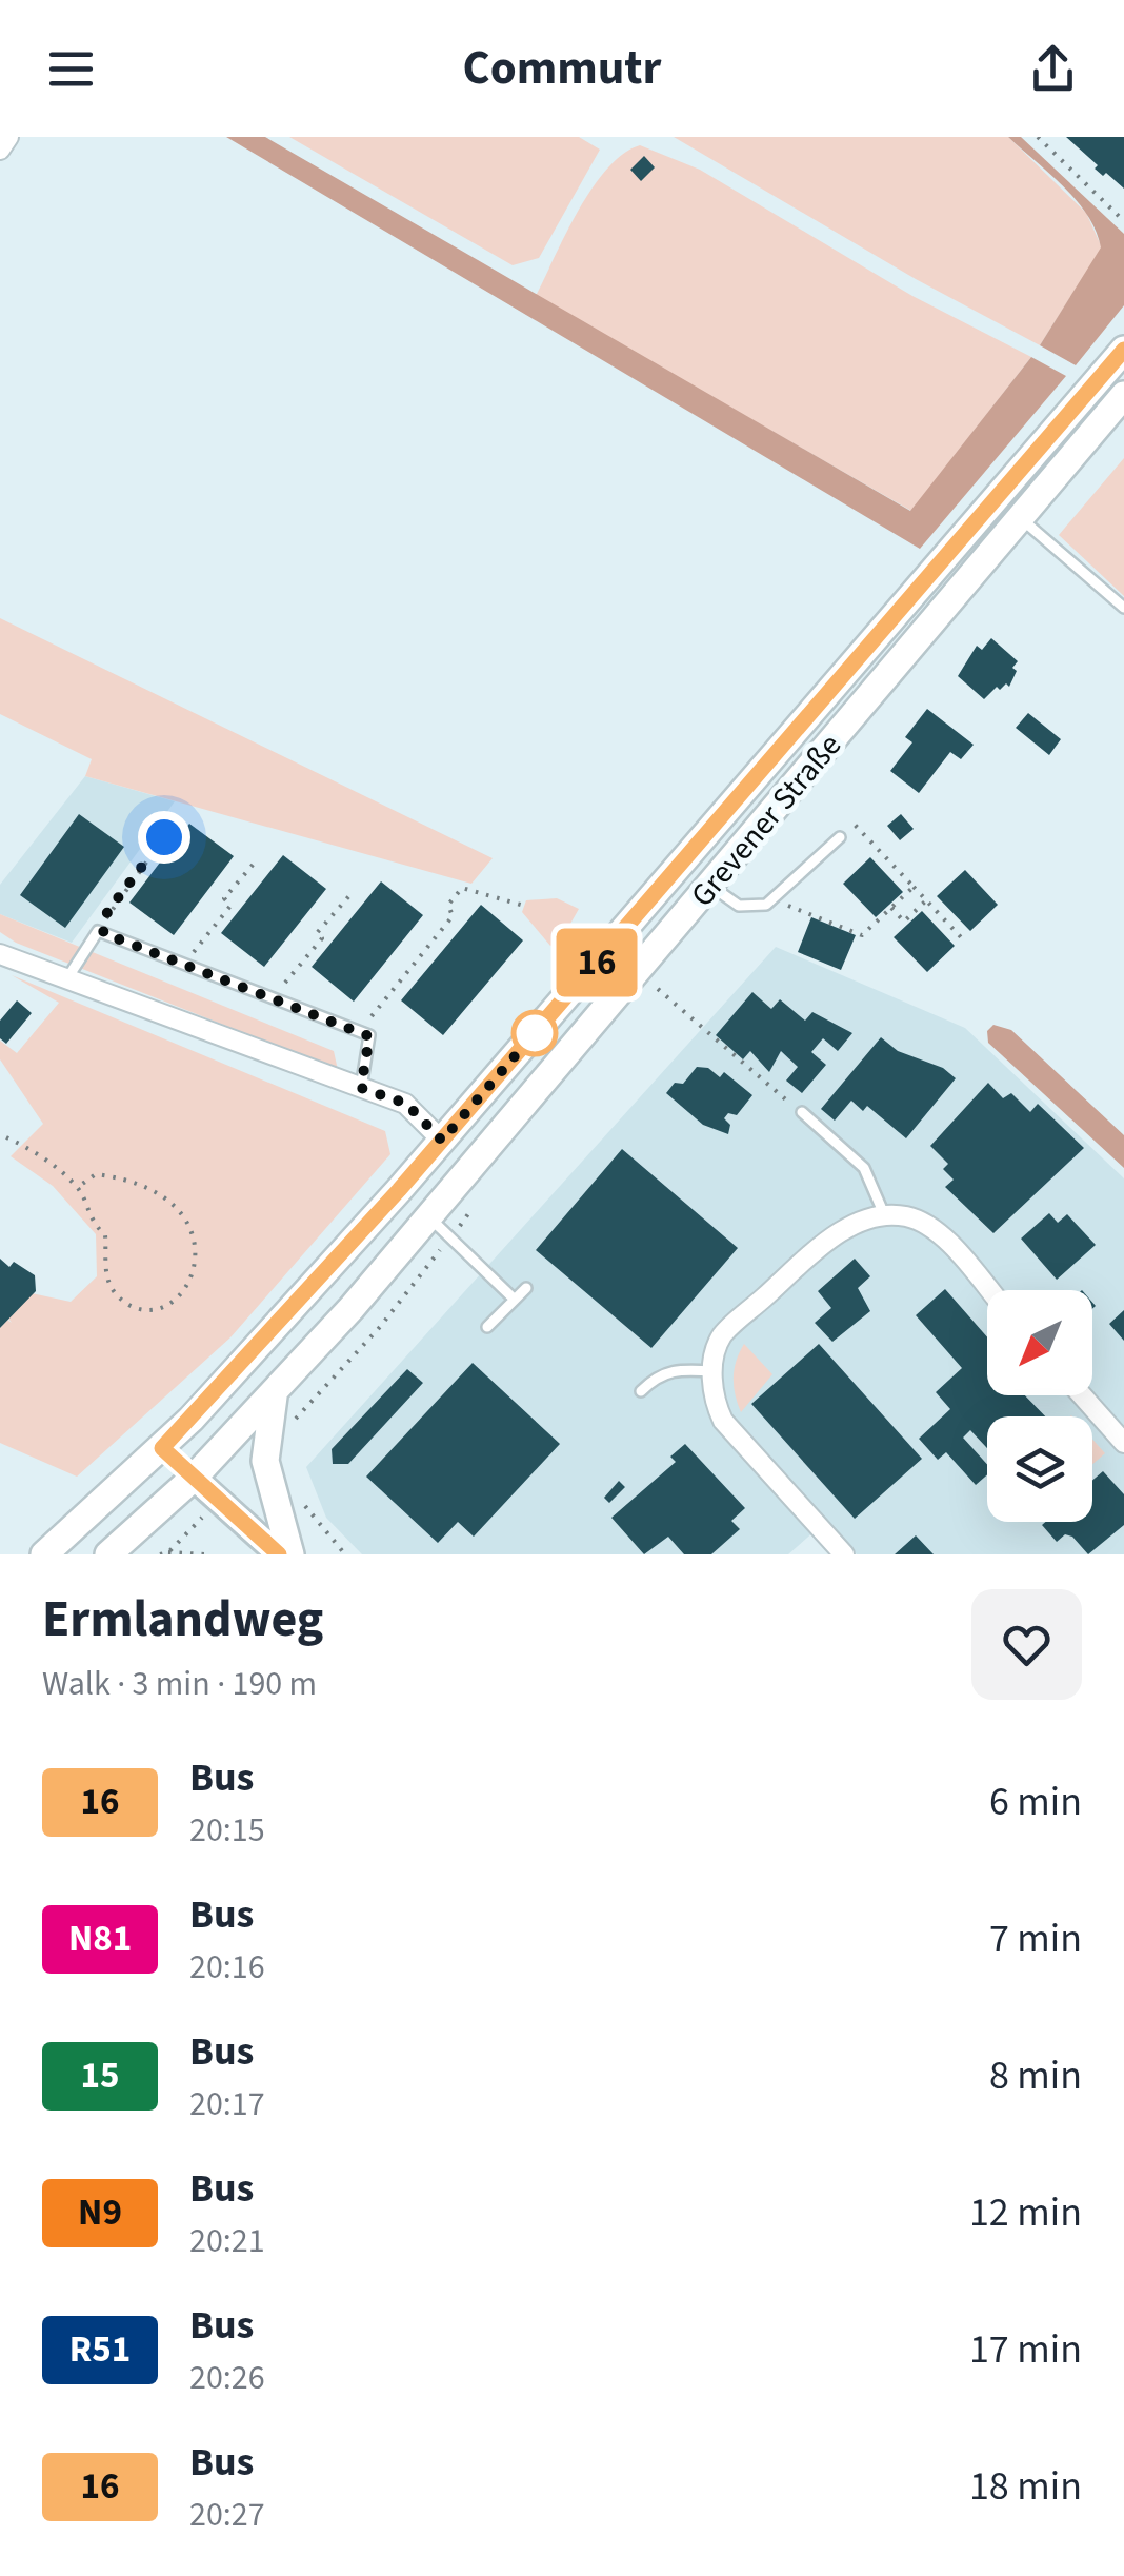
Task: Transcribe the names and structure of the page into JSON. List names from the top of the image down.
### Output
{
  "streets": {
    "main road": ["Grevener Straße"]
  },
  "lines": ["bus line 16"],
  "north": "bottom left",
  "page": {
    "header": "Commutr",
    "on_map": "16",
    "heading": ["Ermlandweg", "Walk · 3 min · 190 m"],
    "list": [
      {
        "mark": "16",
        "name": "Bus",
        "note": "20:15",
        "value": "6 min"
      },
      {
        "mark": "N81",
        "name": "Bus",
        "note": "20:16",
        "value": "7 min"
      },
      {
        "mark": "15",
        "name": "Bus",
        "note": "20:17",
        "value": "8 min"
      },
      {
        "mark": "N9",
        "name": "Bus",
        "note": "20:21",
        "value": "12 min"
      },
      {
        "mark": "R51",
        "name": "Bus",
        "note": "20:26",
        "value": "17 min"
      },
      {
        "mark": "16",
        "name": "Bus",
        "note": "20:27",
        "value": "18 min"
      }
    ]
  }
}
